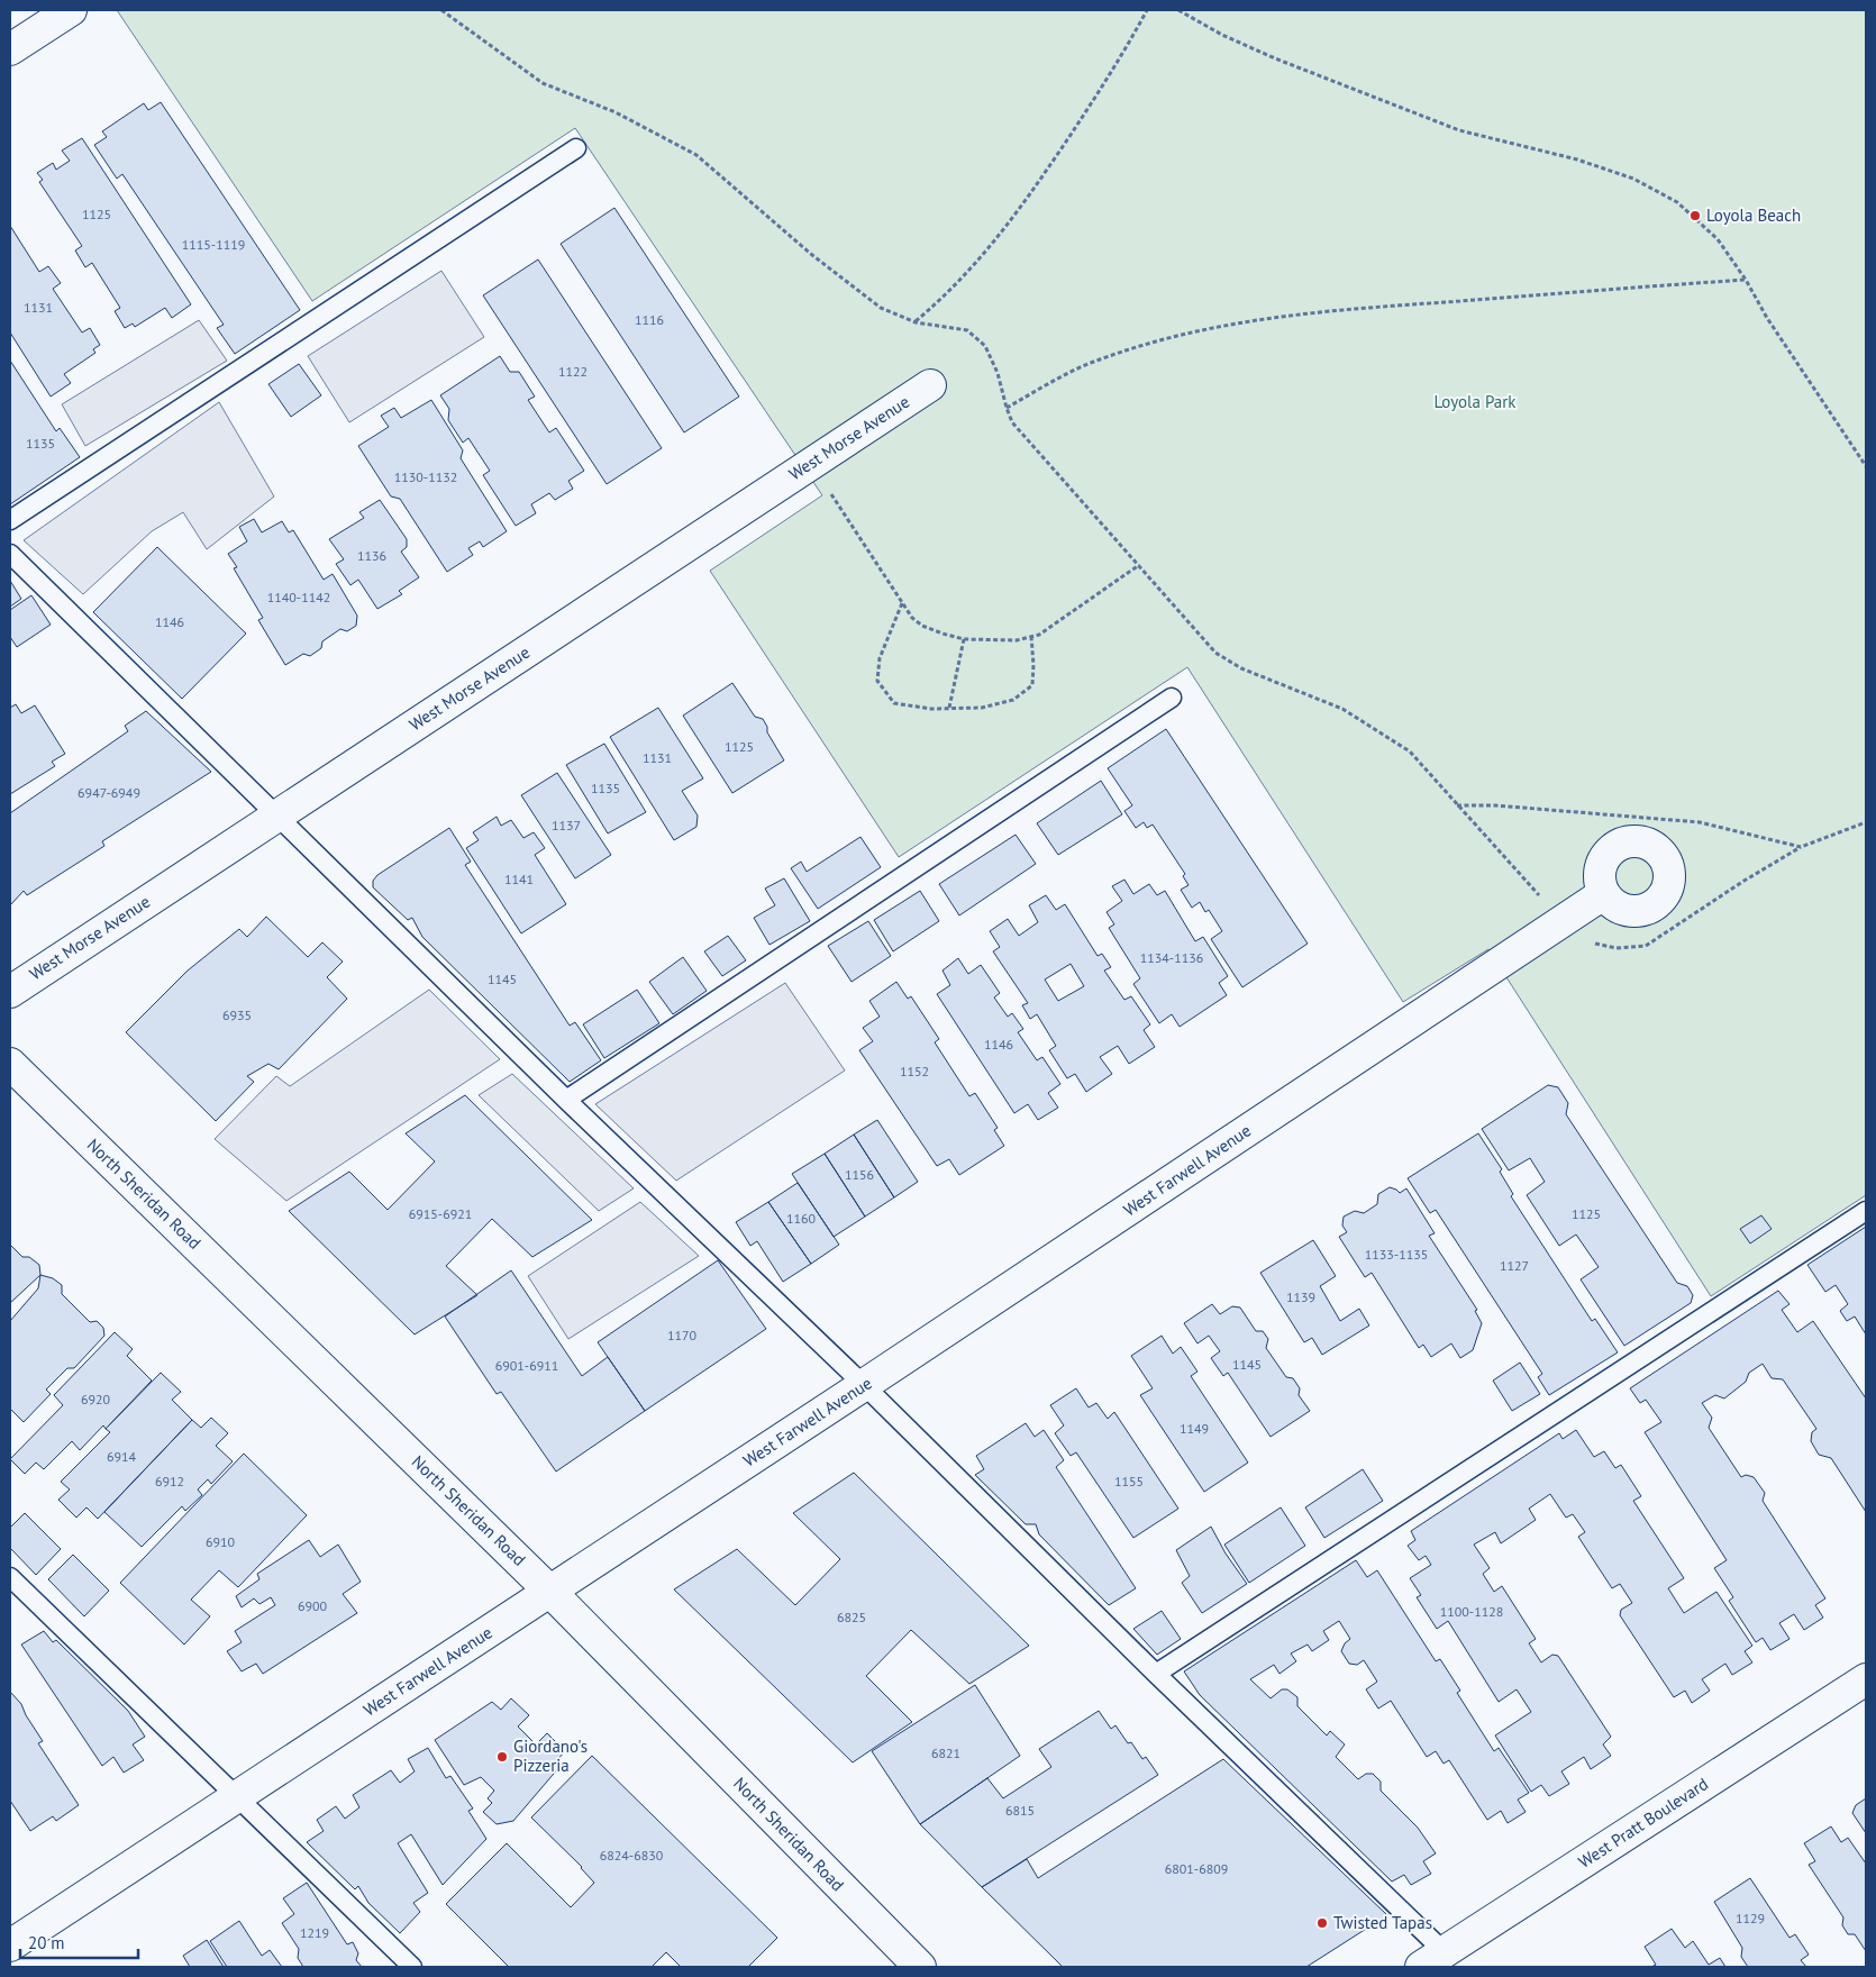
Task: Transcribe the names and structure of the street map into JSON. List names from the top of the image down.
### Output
{
  "streets": {
    "street": [
      "West Morse Avenue",
      "West Farwell Avenue",
      "North Sheridan Road",
      "West Pratt Boulevard"
    ]
  },
  "crossings": [
    ["West Farwell Avenue", "North Sheridan Road"]
  ],
  "parks": ["Loyola Park"],
  "places": ["Loyola Beach", "Giordano's Pizzeria", "Twisted Tapas"],
  "house_numbers": [
    "1125",
    "1115-1119",
    "1131",
    "1116",
    "1122",
    "1135",
    "1130-1132",
    "1136",
    "1140-1142",
    "1146",
    "1125",
    "1131",
    "1135",
    "6947-6949",
    "1137",
    "1141",
    "1134-1136",
    "1145",
    "6935",
    "1146",
    "1152",
    "1156",
    "6915-6921",
    "1125",
    "1160",
    "1133-1135",
    "1127",
    "1139",
    "1170",
    "1145",
    "6901-6911",
    "6920",
    "1149",
    "6914",
    "6912",
    "1155",
    "6910",
    "6900",
    "1100-1128",
    "6825",
    "6821",
    "6815",
    "6824-6830",
    "6801-6809",
    "1129",
    "1219"
  ],
  "scale_bar": "20 m"
}
